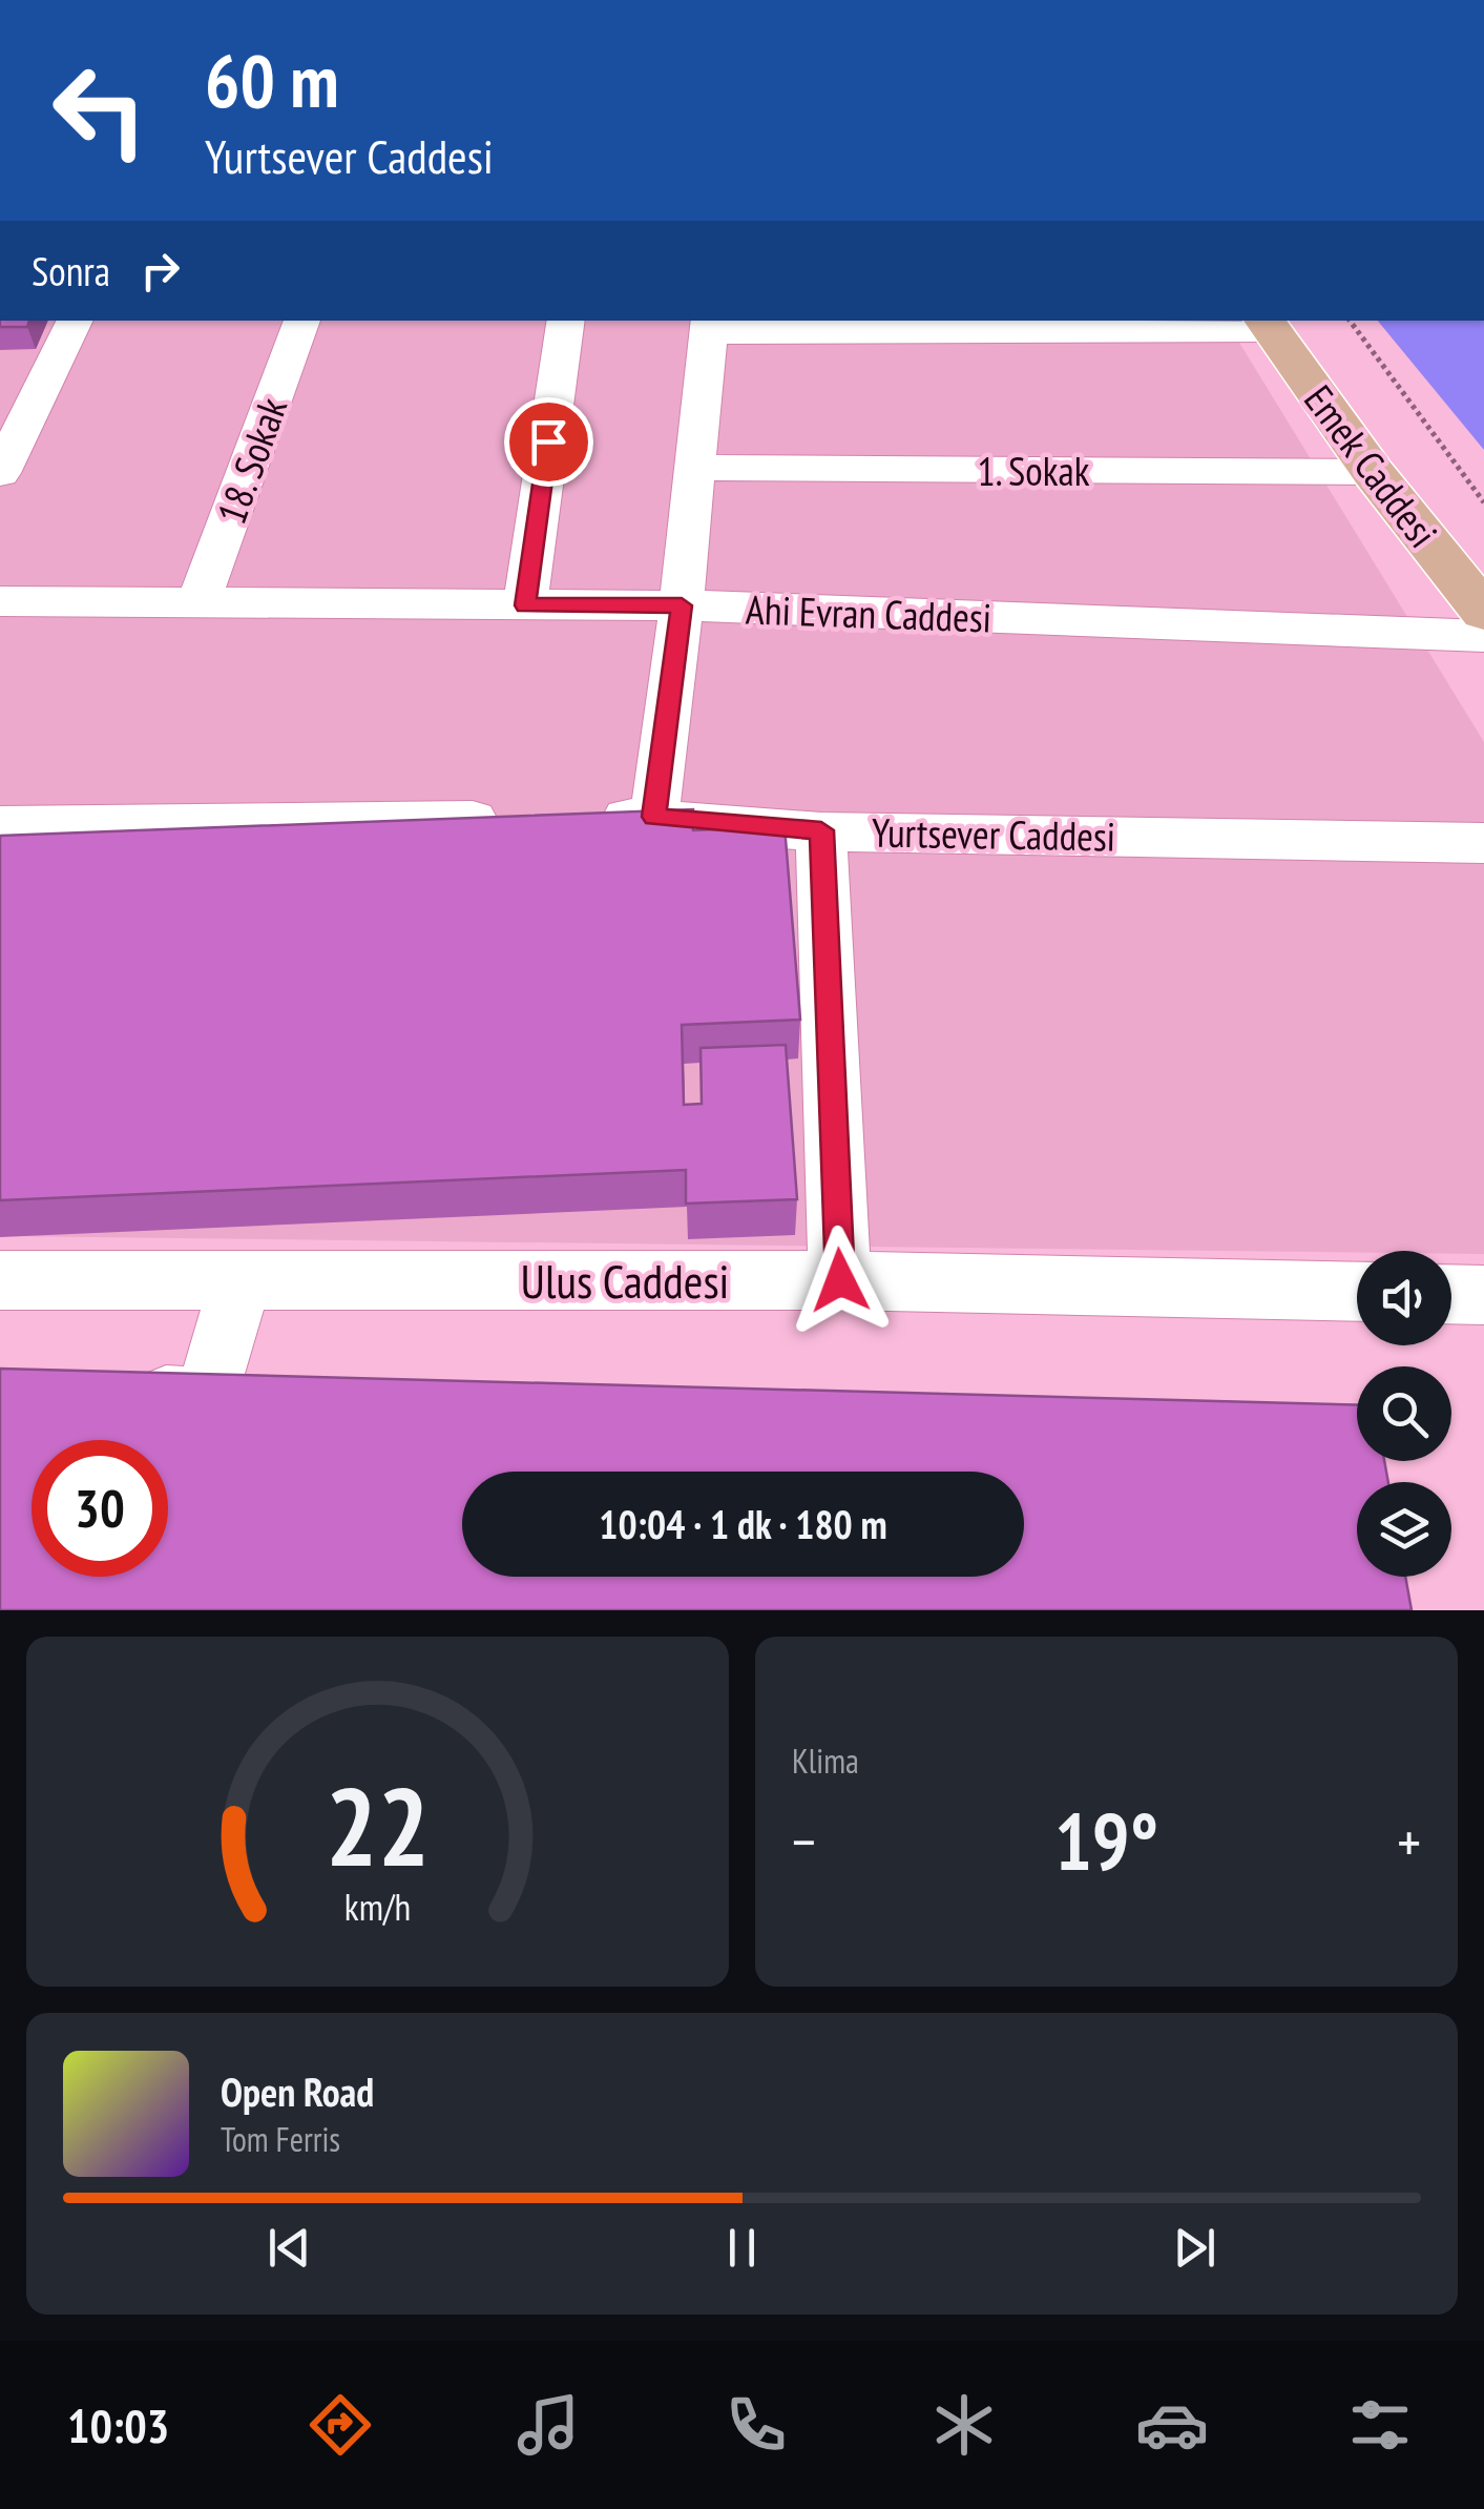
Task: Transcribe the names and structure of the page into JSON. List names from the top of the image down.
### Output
{
  "streets": {
    "main road": ["Emek Caddesi"],
    "street": [
      "18. Sokak",
      "1. Sokak",
      "Ahi Evran Caddesi",
      "Yurtsever Caddesi",
      "Ulus Caddesi"
    ]
  },
  "crossings": [
    ["18. Sokak", "Ahi Evran Caddesi"],
    ["Emek Caddesi", "1. Sokak"]
  ],
  "page": {
    "turn": ["60 m", "Yurtsever Caddesi"],
    "then": "Sonra",
    "limit": "30",
    "trip": "10:04 · 1 dk · 180 m",
    "tile": "Klima",
    "heat": ["−", "19°", "+"],
    "song": ["Open Road", "Tom Ferris"],
    "tabs": "10:03",
    "gauge": ["22", "km/h"]
  }
}
